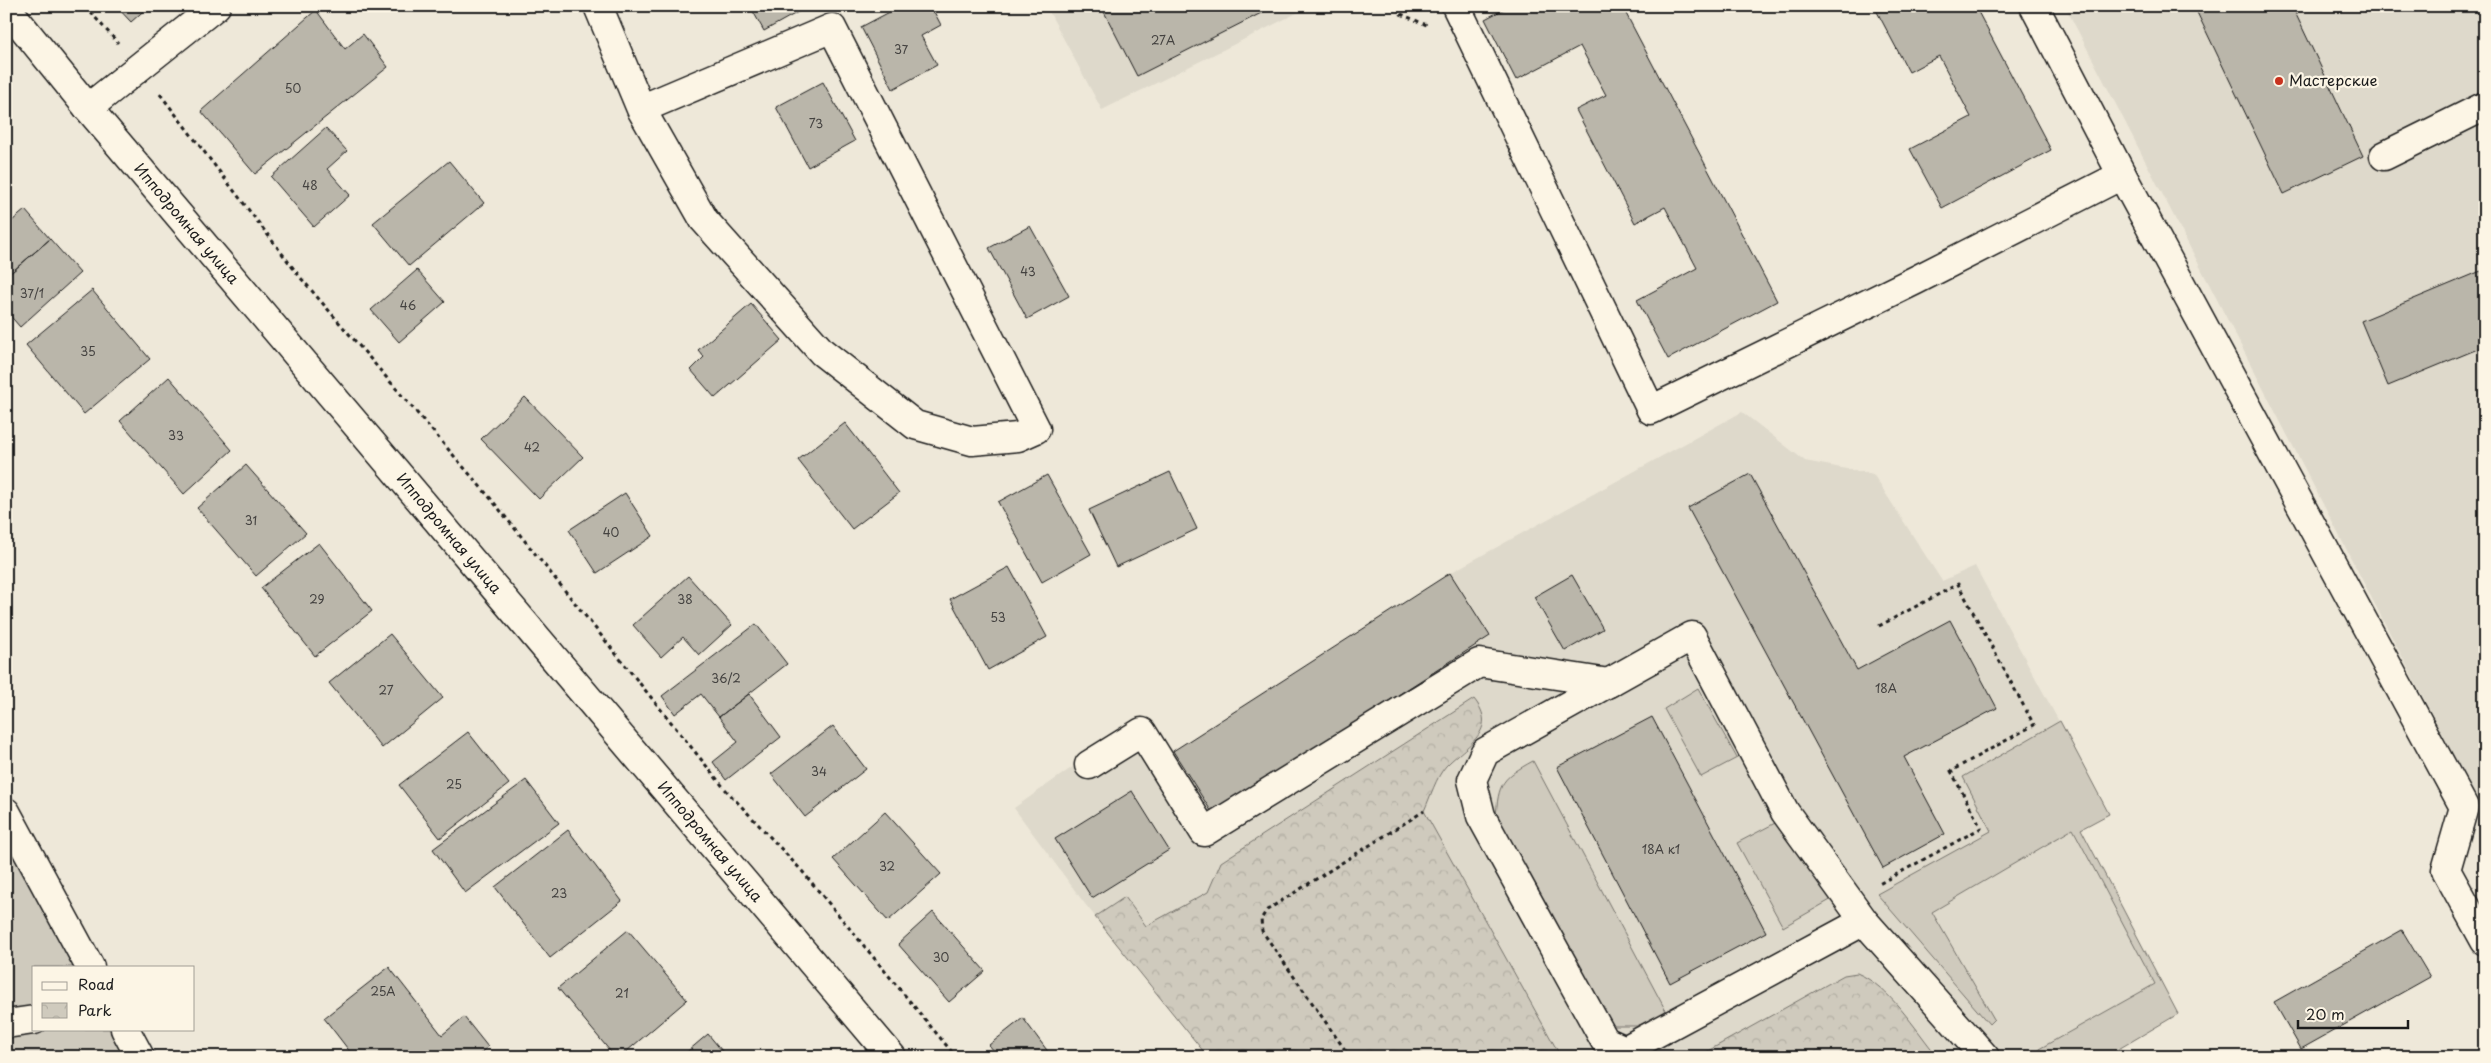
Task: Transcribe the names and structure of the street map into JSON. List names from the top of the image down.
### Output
{
  "streets": {
    "street": ["Ипподромная улица"]
  },
  "places": ["Мастерские"],
  "house_numbers": [
    "27А",
    "37",
    "50",
    "73",
    "48",
    "43",
    "37/1",
    "46",
    "35",
    "33",
    "42",
    "31",
    "40",
    "29",
    "38",
    "53",
    "36/2",
    "18А",
    "27",
    "34",
    "25",
    "18А к1",
    "32",
    "23",
    "30",
    "25А",
    "21"
  ],
  "legend": ["Road", "Park"],
  "scale_bar": "20 m"
}
